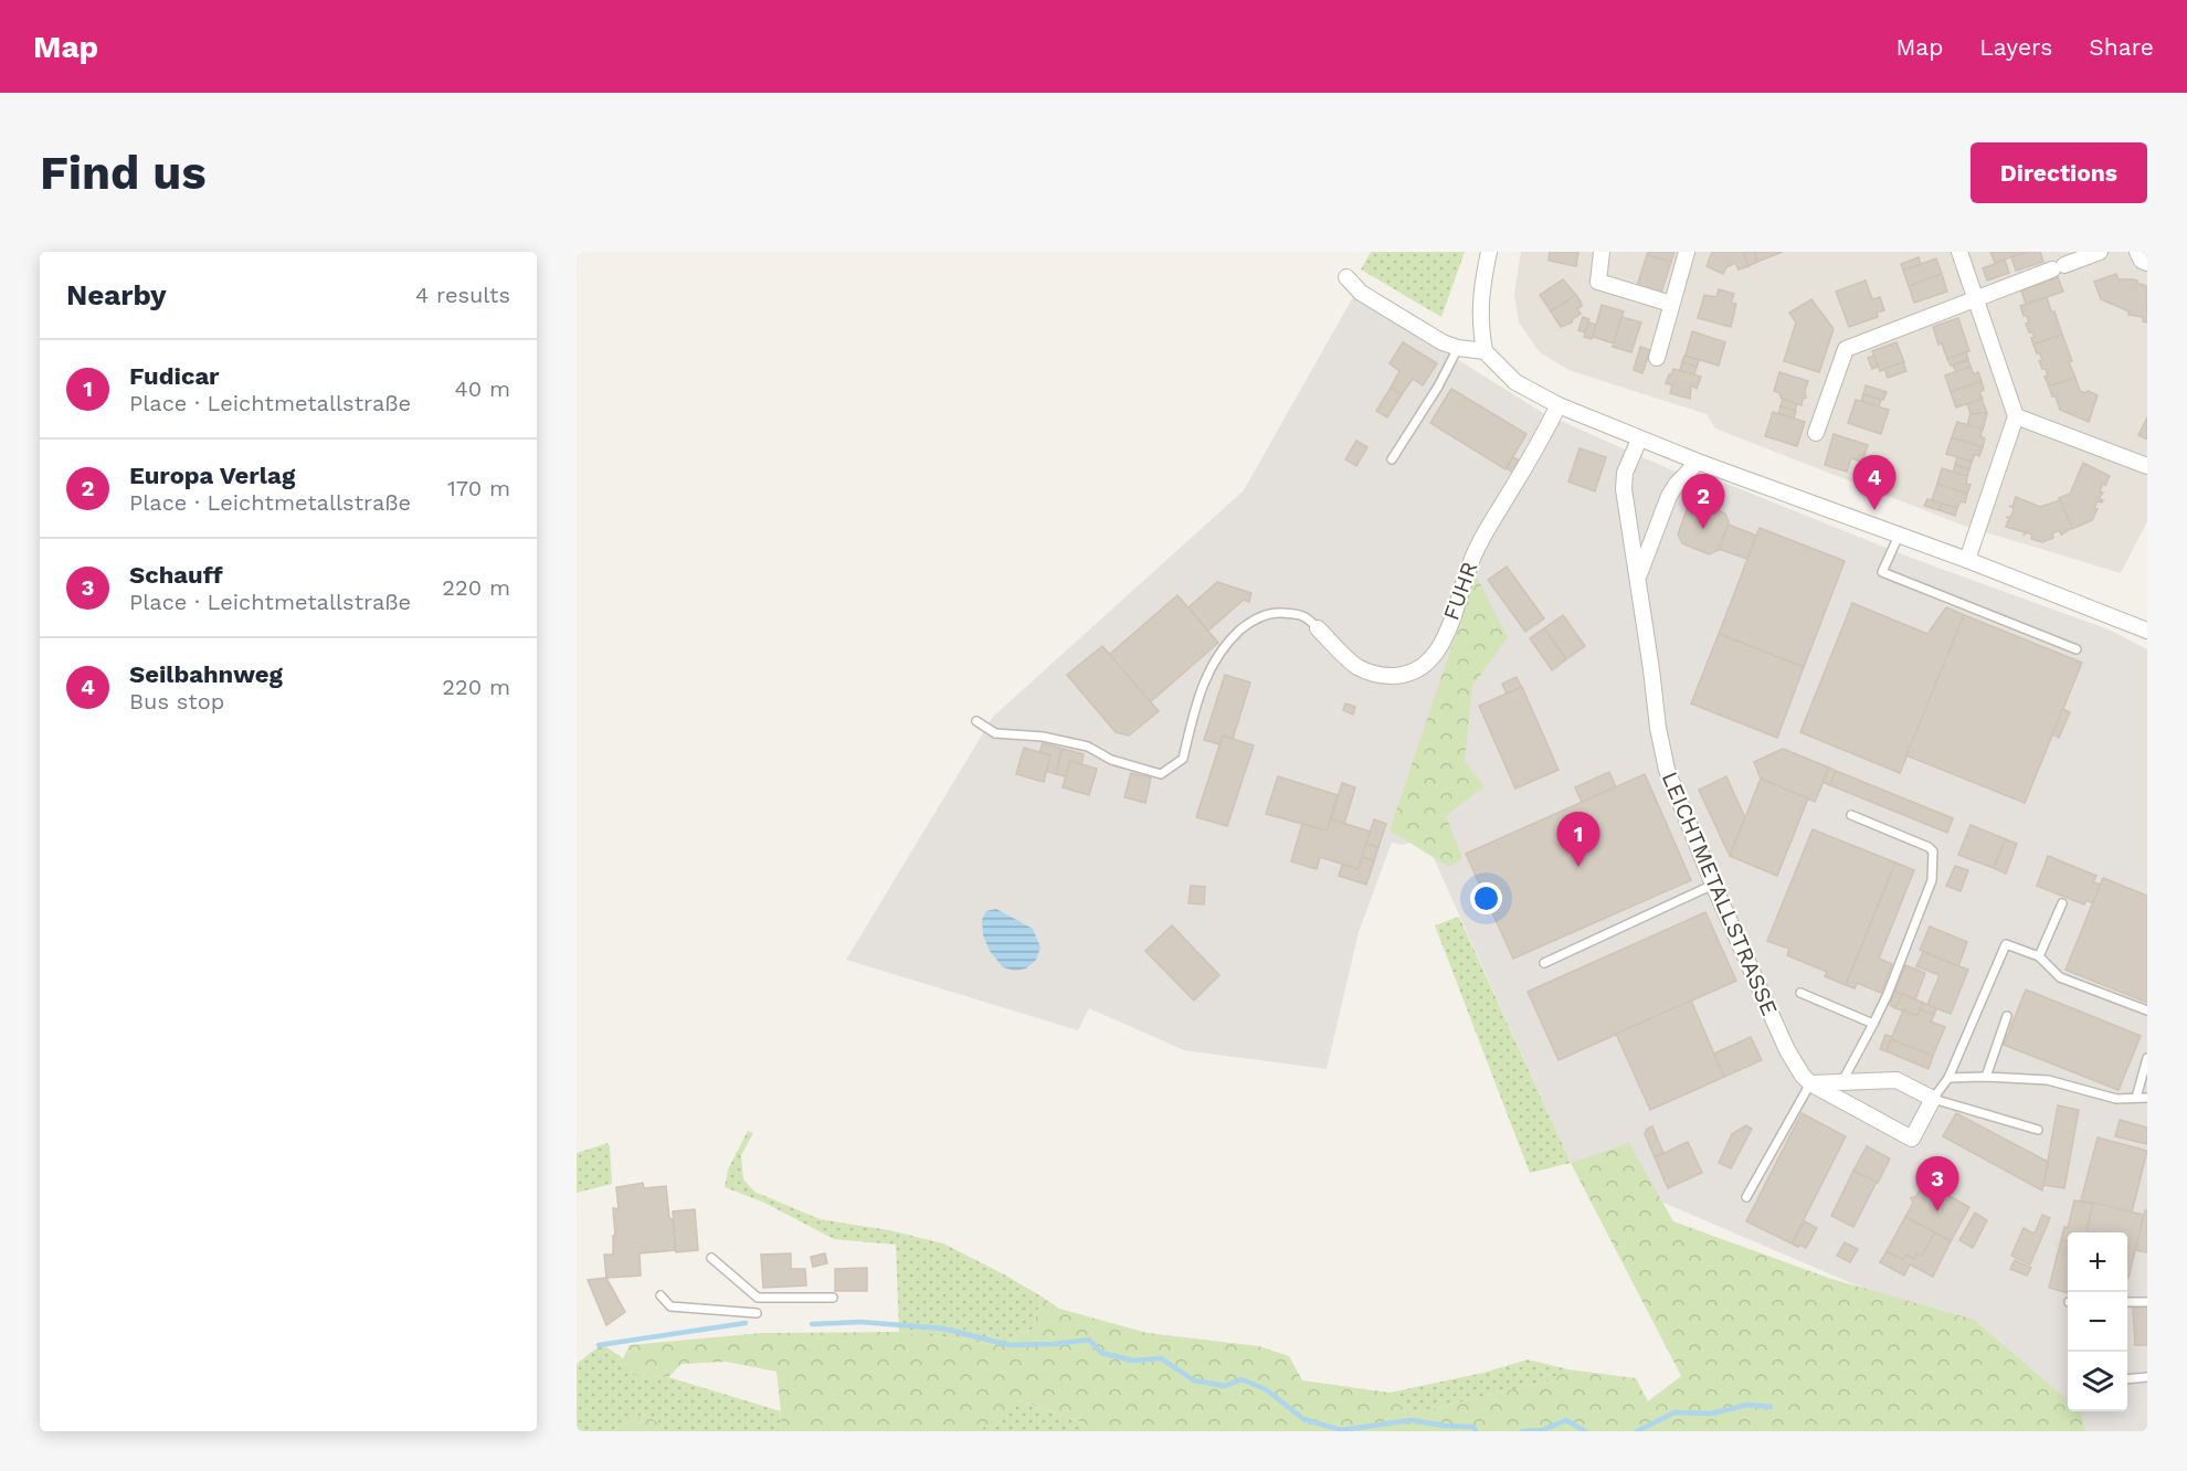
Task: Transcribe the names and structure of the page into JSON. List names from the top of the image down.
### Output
{
  "streets": {
    "street": ["FUHR", "LEICHTMETALLSTRASSE"]
  },
  "page": {
    "header": "Map",
    "nav": ["Map", "Layers", "Share"],
    "buttons": "Directions",
    "title": "Find us",
    "heading": ["Nearby", "4 results"],
    "list": [
      {
        "mark": "1",
        "name": "Fudicar",
        "note": "Place · Leichtmetallstraße",
        "value": "40 m"
      },
      {
        "mark": "2",
        "name": "Europa Verlag",
        "note": "Place · Leichtmetallstraße",
        "value": "170 m"
      },
      {
        "mark": "3",
        "name": "Schauff",
        "note": "Place · Leichtmetallstraße",
        "value": "220 m"
      },
      {
        "mark": "4",
        "name": "Seilbahnweg",
        "note": "Bus stop",
        "value": "220 m"
      }
    ],
    "pins": [
      "4",
      "2",
      "1",
      "3"
    ],
    "map_buttons": ["+", "−"]
  }
}
